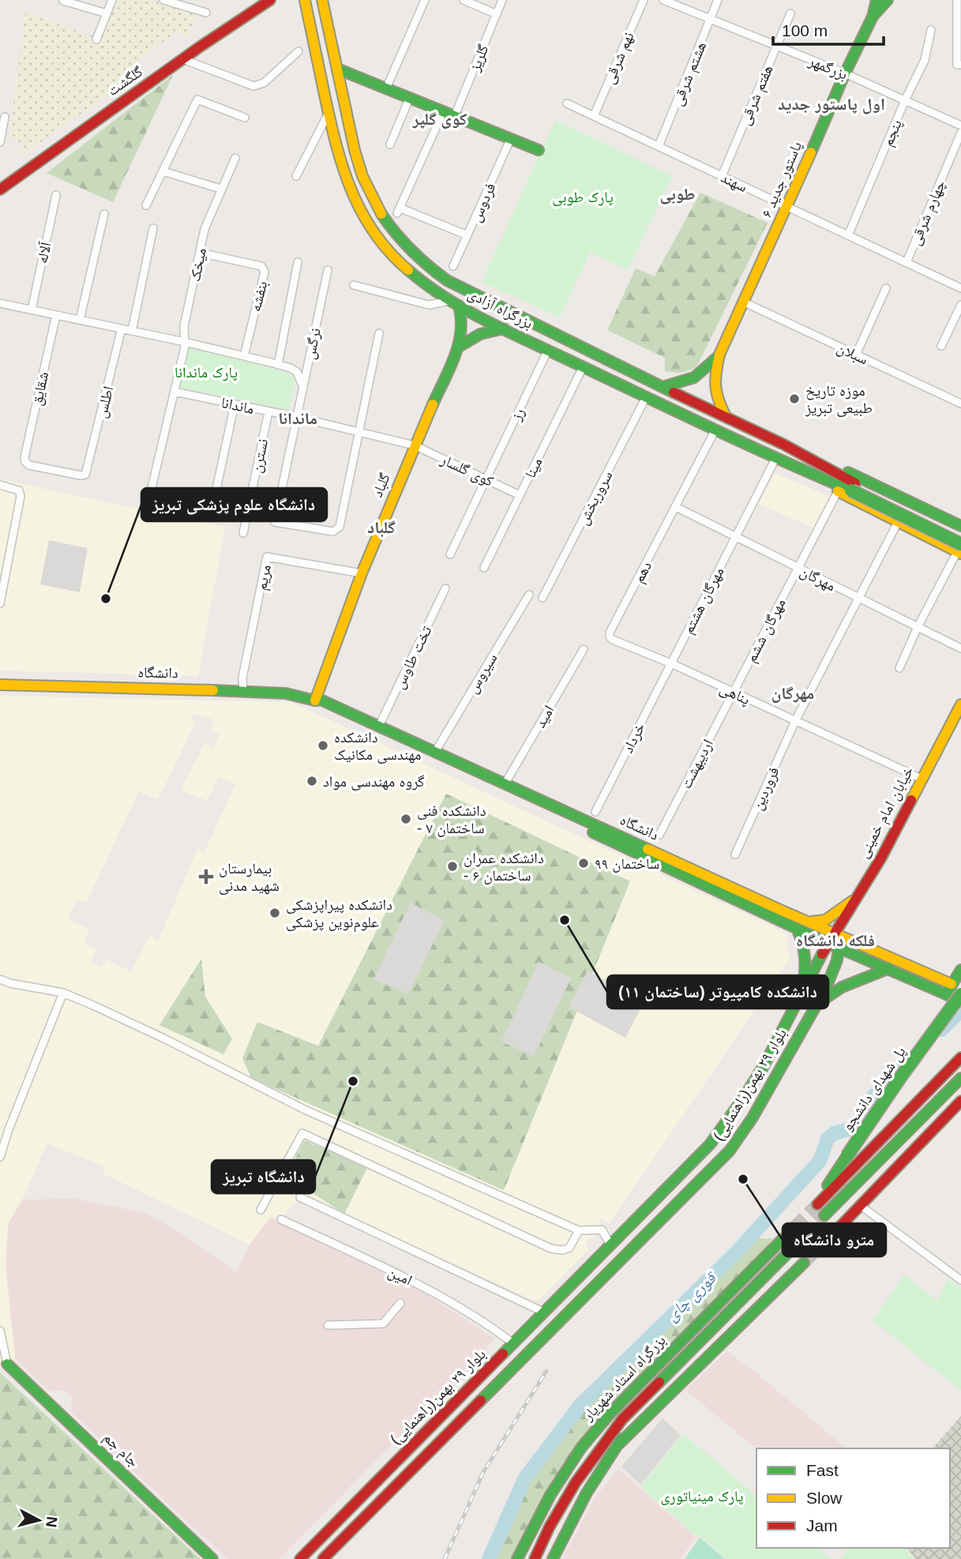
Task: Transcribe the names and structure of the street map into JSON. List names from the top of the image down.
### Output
{
  "streets": {
    "main road": [
      "گلگشت",
      "پاستور جدید ۶",
      "بزرگراه آزادی",
      "گلباد",
      "دانشگاه",
      "خیابان امام خمینی",
      "بلوار ٢٩ بهمن(راهنمایی)",
      "پل شهدای دانشجو",
      "بزرگراه استاد شهریار",
      "جام جم"
    ],
    "street": [
      "گلریز",
      "نهم شرقی",
      "بزرگمهر",
      "هشتم شرقی",
      "هفتم شرقی",
      "پنجم",
      "سهند",
      "فردوس",
      "چهارم شرقی",
      "آلاله",
      "میخک",
      "بنفشه",
      "نرگس",
      "سبلان",
      "شقایق",
      "اطلس",
      "ماندانا",
      "رز",
      "نسترن",
      "مینا",
      "کوی گلسار",
      "سروربخش",
      "دهم",
      "مریم",
      "مهرگان",
      "مهرگان هشتم",
      "مهرگان ششم",
      "تخت طاوس",
      "سیروس",
      "پناهی",
      "امید",
      "خرداد",
      "اردیبهشت",
      "فروردین",
      "امین"
    ]
  },
  "crossings": [
    ["نهم شرقی", "سهند"],
    ["بزرگمهر", "هشتم شرقی"],
    ["بزرگمهر", "هفتم شرقی"],
    ["بزرگمهر", "پنجم"],
    ["بزرگمهر", "پاستور جدید ۶"],
    ["هشتم شرقی", "سهند"],
    ["هفتم شرقی", "سهند"],
    ["پنجم", "سهند"],
    ["پاستور جدید ۶", "سهند"],
    ["پاستور جدید ۶", "بزرگراه آزادی"],
    ["پاستور جدید ۶", "سبلان"],
    ["سهند", "چهارم شرقی"],
    ["میخک", "بنفشه"],
    ["بزرگراه آزادی", "رز"],
    ["بزرگراه آزادی", "مینا"],
    ["بزرگراه آزادی", "گلباد"],
    ["بزرگراه آزادی", "سروربخش"],
    ["بزرگراه آزادی", "دهم"],
    ["بزرگراه آزادی", "مهرگان هشتم"],
    ["نرگس", "ماندانا"],
    ["شقایق", "اطلس"],
    ["ماندانا", "نسترن"],
    ["ماندانا", "کوی گلسار"],
    ["ماندانا", "گلباد"],
    ["رز", "کوی گلسار"],
    ["مینا", "کوی گلسار"],
    ["کوی گلسار", "گلباد"],
    ["گلباد", "مریم"],
    ["گلباد", "دانشگاه"],
    ["دهم", "مهرگان"],
    ["دهم", "پناهی"],
    ["مریم", "دانشگاه"],
    ["مهرگان", "مهرگان هشتم"],
    ["مهرگان", "مهرگان ششم"],
    ["مهرگان", "فروردین"],
    ["مهرگان هشتم", "پناهی"],
    ["مهرگان هشتم", "خرداد"],
    ["مهرگان ششم", "پناهی"],
    ["مهرگان ششم", "اردیبهشت"],
    ["تخت طاوس", "دانشگاه"],
    ["دانشگاه", "سیروس"],
    ["دانشگاه", "امید"],
    ["دانشگاه", "خیابان امام خمینی"],
    ["دانشگاه", "بلوار ٢٩ بهمن(راهنمایی)"],
    ["پناهی", "خرداد"],
    ["پناهی", "اردیبهشت"],
    ["پناهی", "فروردین"],
    ["پناهی", "خیابان امام خمینی"],
    ["خیابان امام خمینی", "بلوار ٢٩ بهمن(راهنمایی)"],
    ["بلوار ٢٩ بهمن(راهنمایی)", "امین"]
  ],
  "districts": [
    "اول پاستور جدید",
    "کوی گلپر",
    "طوبی",
    "ماندانا",
    "گلباد",
    "مهرگان",
    "فلکه دانشگاه"
  ],
  "water": ["قوری چای"],
  "parks": ["پارک طوبی", "پارک ماندانا", "پارک مینیاتوری"],
  "places": {
    "other": [
      "موزه تاریخ طبیعی تبریز",
      "دانشگاه علوم پزشکی تبریز",
      "دانشکده مهندسی مکانیک",
      "گروه مهندسی مواد",
      "دانشکده فنی - ساختمان ۷",
      "ساختمان ۹۹",
      "دانشکده عمران - ساختمان ۶",
      "دانشکده پیراپزشکی علوم‌نوین پزشکی",
      "دانشکده کامپیوتر (ساختمان ۱۱)",
      "دانشگاه تبریز",
      "مترو دانشگاه"
    ],
    "health": ["بیمارستان شهید مدنی"]
  },
  "legend": ["Fast", "Slow", "Jam"],
  "scale_bar": "100 m",
  "north": "right"
}
